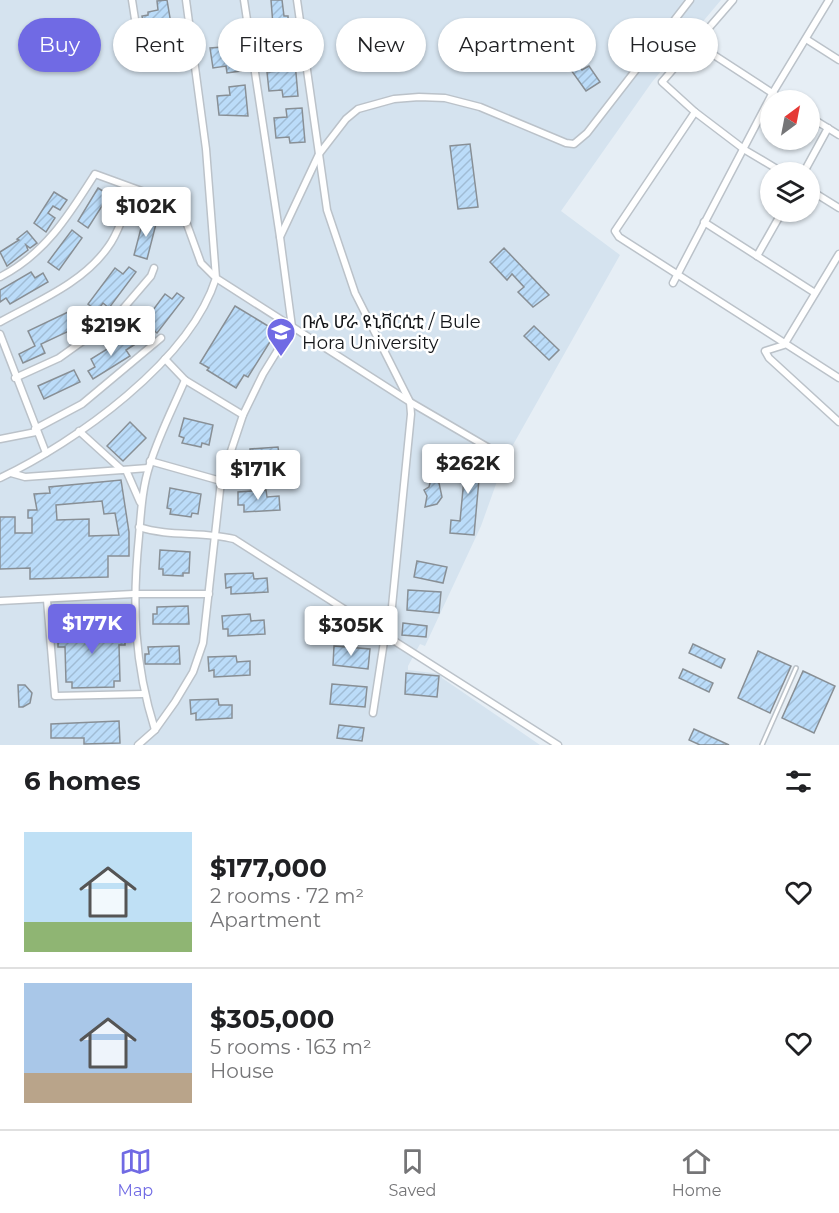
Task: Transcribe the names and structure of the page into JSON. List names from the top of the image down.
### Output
{
  "places": {
    "school or university": ["ቡሌ ሆራ ዩኒቨርሲቲ / Bule Hora University"]
  },
  "north": "top right",
  "page": {
    "chip": [
      "Buy",
      "Rent",
      "Filters",
      "New",
      "Apartment",
      "House"
    ],
    "price": [
      "$102K",
      "$219K",
      "$262K",
      "$171K",
      "$177K",
      "$305K"
    ],
    "heading": "6 homes",
    "list": [
      {
        "name": "$177,000",
        "note": "2 rooms · 72 m² · Apartment"
      },
      {
        "name": "$305,000",
        "note": "5 rooms · 163 m² · House"
      }
    ],
    "tabs": ["Map", "Saved", "Home"]
  }
}
